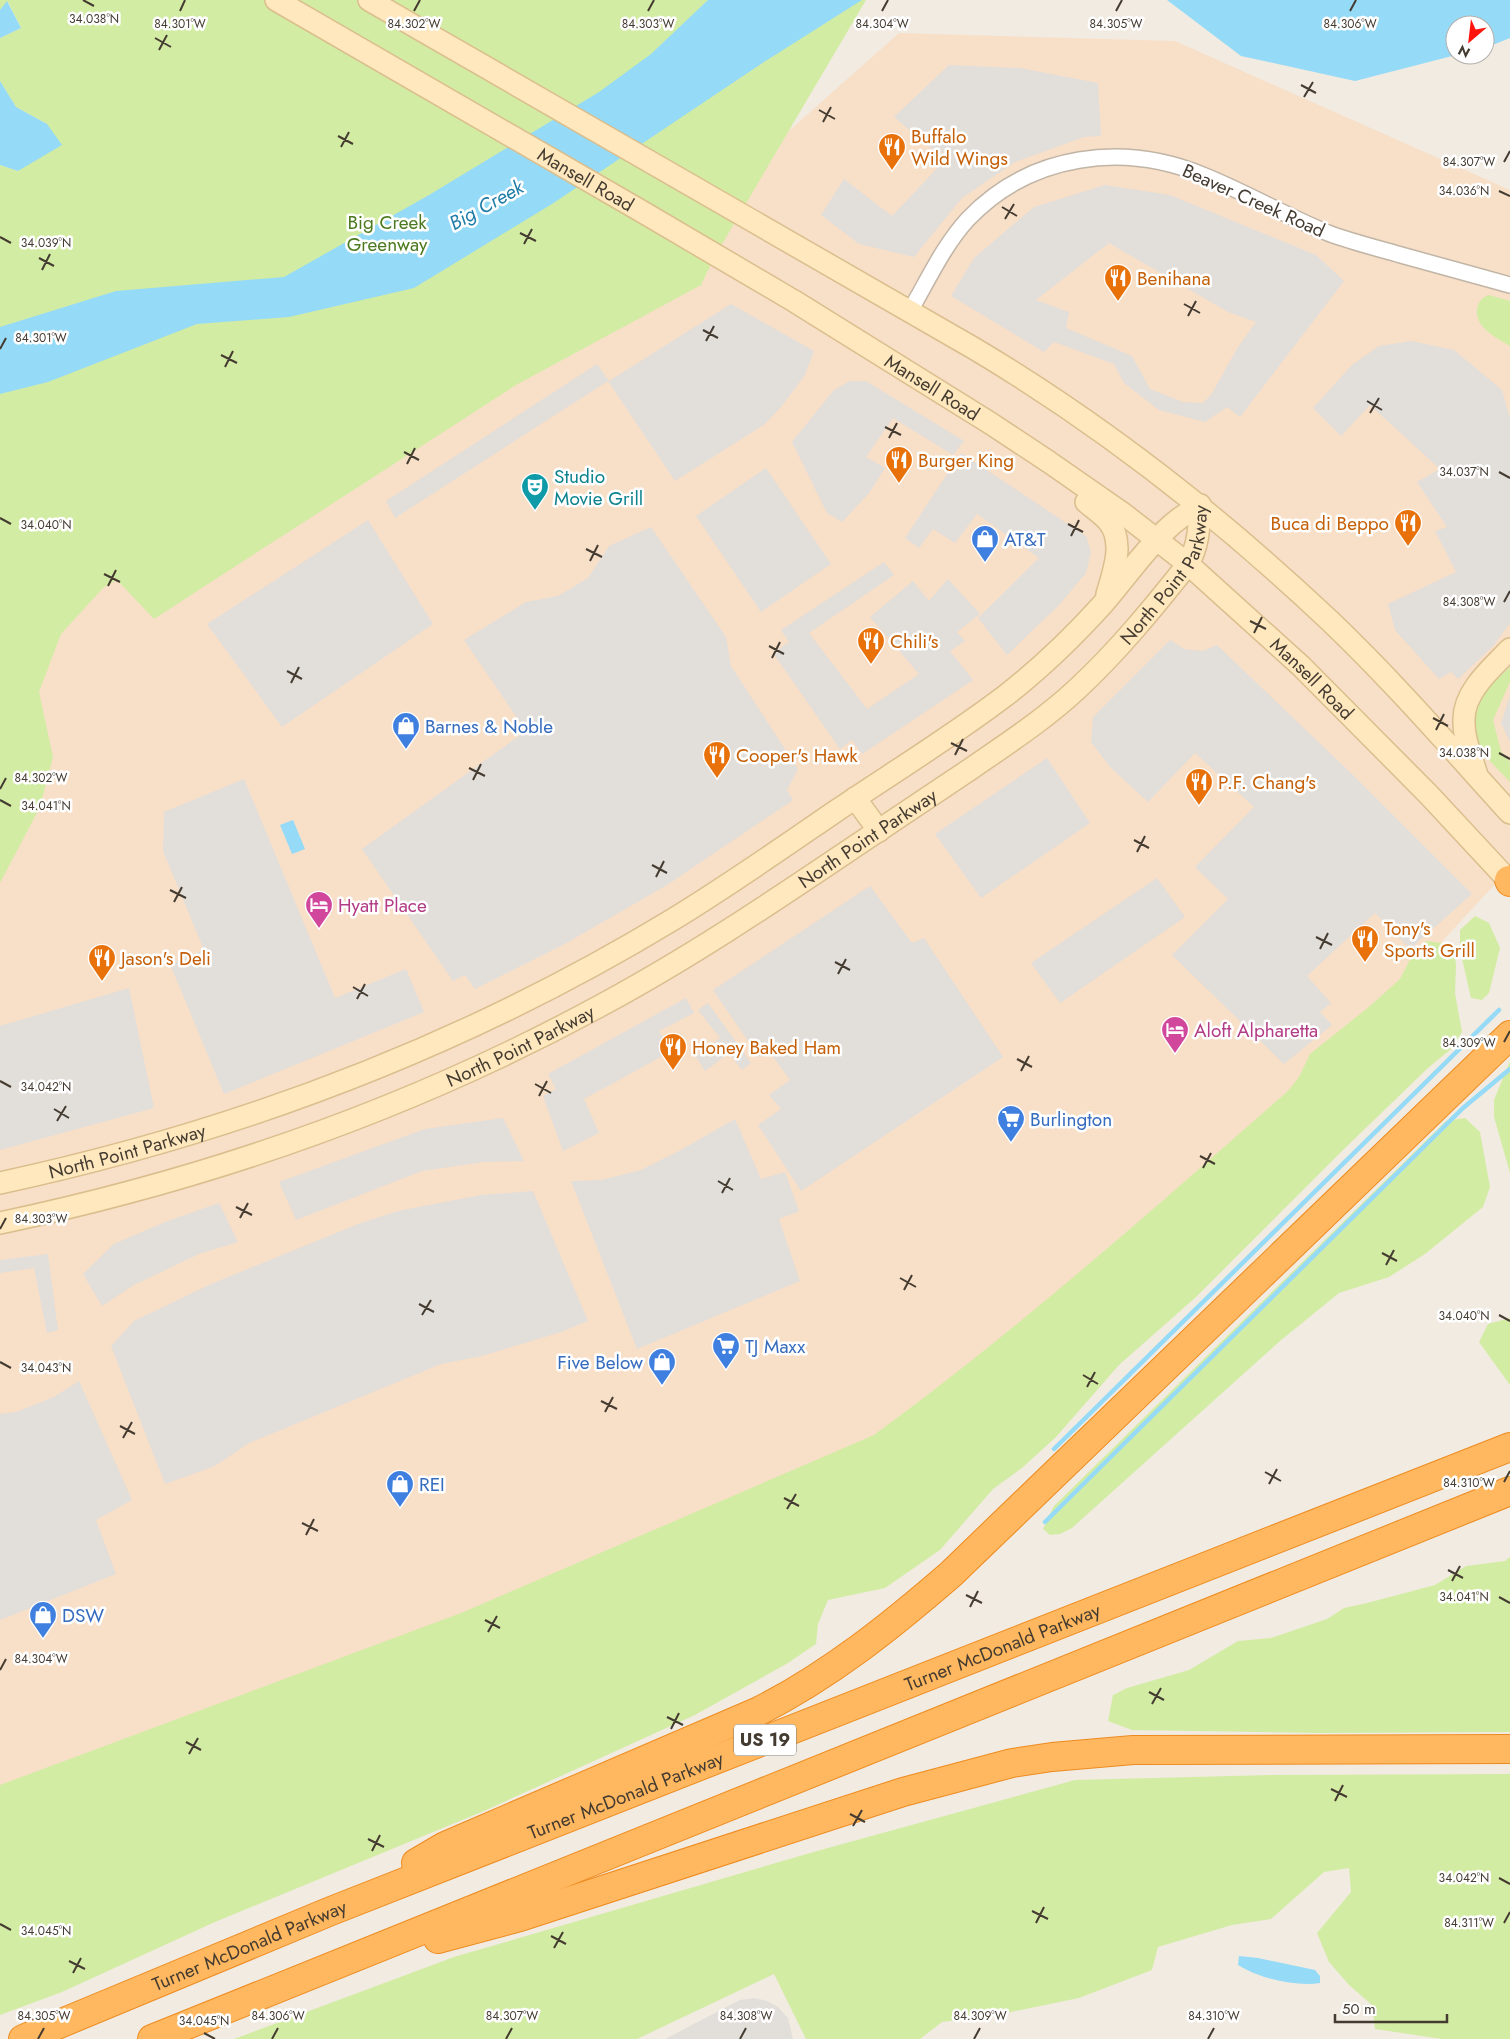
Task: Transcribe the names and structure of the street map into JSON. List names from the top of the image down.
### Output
{
  "streets": {
    "highway": ["Turner McDonald Parkway", "US 19"],
    "main road": ["Mansell Road", "North Point Parkway"],
    "street": ["Beaver Creek Road"]
  },
  "crossings": [
    ["Mansell Road", "North Point Parkway"]
  ],
  "water": ["Big Creek"],
  "parks": ["Big Creek Greenway"],
  "places": {
    "restaurant": [
      "Buffalo Wild Wings",
      "Benihana",
      "Burger King",
      "Buca di Beppo",
      "Chili's",
      "Cooper's Hawk",
      "P.F. Chang's",
      "Tony's Sports Grill",
      "Jason's Deli",
      "Honey Baked Ham"
    ],
    "theatre": ["Studio Movie Grill"],
    "shop": [
      "AT&T",
      "Barnes & Noble",
      "Five Below",
      "REI",
      "DSW"
    ],
    "hotel": ["Hyatt Place", "Aloft Alpharetta"],
    "supermarket": ["Burlington", "TJ Maxx"]
  },
  "scale_bar": "50 m",
  "north": "bottom left",
  "coordinates": [
    "34.038°N",
    "84.302°W",
    "84.303°W",
    "84.304°W",
    "84.305°W",
    "84.306°W",
    "84.301°W",
    "84.307°W",
    "34.036°N",
    "34.039°N",
    "34.037°N",
    "34.040°N",
    "84.308°W",
    "34.041°N",
    "84.309°W",
    "34.042°N",
    "34.043°N",
    "84.310°W",
    "84.311°W",
    "34.045°N"
  ]
}
